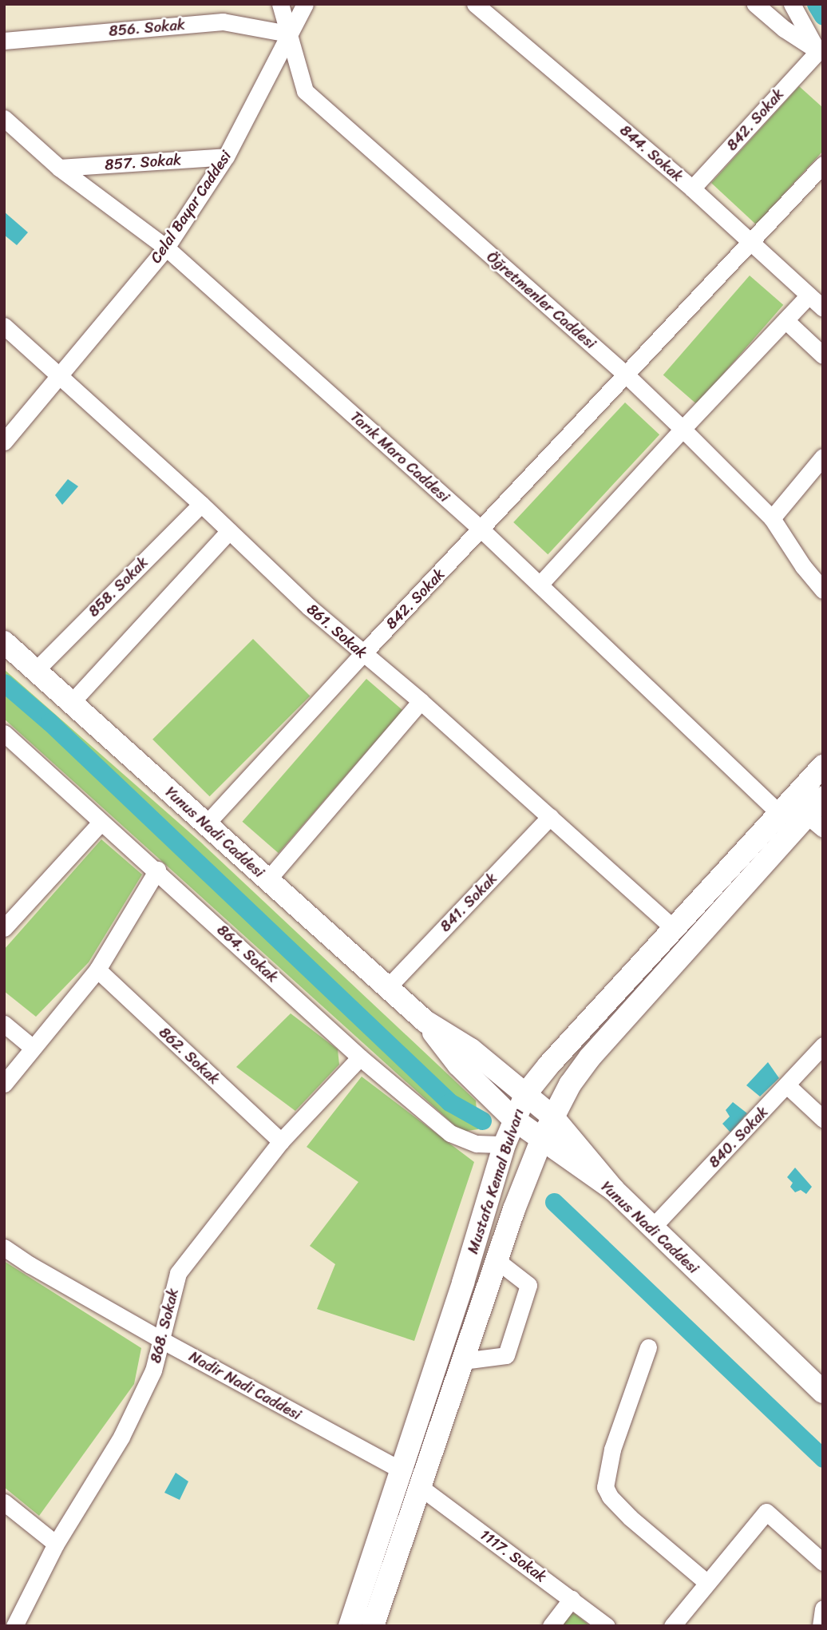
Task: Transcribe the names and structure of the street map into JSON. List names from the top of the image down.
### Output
{
  "streets": {
    "main road": ["Yunus Nadi Caddesi", "Mustafa Kemal Bulvarı"],
    "street": [
      "856. Sokak",
      "842. Sokak",
      "844. Sokak",
      "857. Sokak",
      "Celal Bayar Caddesi",
      "Öğretmenler Caddesi",
      "Tarık Maro Caddesi",
      "858. Sokak",
      "861. Sokak",
      "841. Sokak",
      "864. Sokak",
      "862. Sokak",
      "840. Sokak",
      "868. Sokak",
      "Nadir Nadi Caddesi",
      "1117. Sokak"
    ]
  },
  "crossings": [
    ["856. Sokak", "Celal Bayar Caddesi"],
    ["856. Sokak", "Öğretmenler Caddesi"],
    ["842. Sokak", "844. Sokak"],
    ["842. Sokak", "Öğretmenler Caddesi"],
    ["842. Sokak", "Tarık Maro Caddesi"],
    ["842. Sokak", "861. Sokak"],
    ["842. Sokak", "Yunus Nadi Caddesi"],
    ["857. Sokak", "Celal Bayar Caddesi"],
    ["857. Sokak", "Tarık Maro Caddesi"],
    ["Celal Bayar Caddesi", "Öğretmenler Caddesi"],
    ["Celal Bayar Caddesi", "Tarık Maro Caddesi"],
    ["Celal Bayar Caddesi", "861. Sokak"],
    ["Tarık Maro Caddesi", "Mustafa Kemal Bulvarı"],
    ["858. Sokak", "861. Sokak"],
    ["858. Sokak", "Yunus Nadi Caddesi"],
    ["861. Sokak", "841. Sokak"],
    ["861. Sokak", "Mustafa Kemal Bulvarı"],
    ["Yunus Nadi Caddesi", "841. Sokak"],
    ["Yunus Nadi Caddesi", "840. Sokak"],
    ["Yunus Nadi Caddesi", "Mustafa Kemal Bulvarı"],
    ["864. Sokak", "Mustafa Kemal Bulvarı"],
    ["864. Sokak", "868. Sokak"],
    ["862. Sokak", "868. Sokak"],
    ["Mustafa Kemal Bulvarı", "Nadir Nadi Caddesi"],
    ["Mustafa Kemal Bulvarı", "1117. Sokak"],
    ["868. Sokak", "Nadir Nadi Caddesi"]
  ]
}
